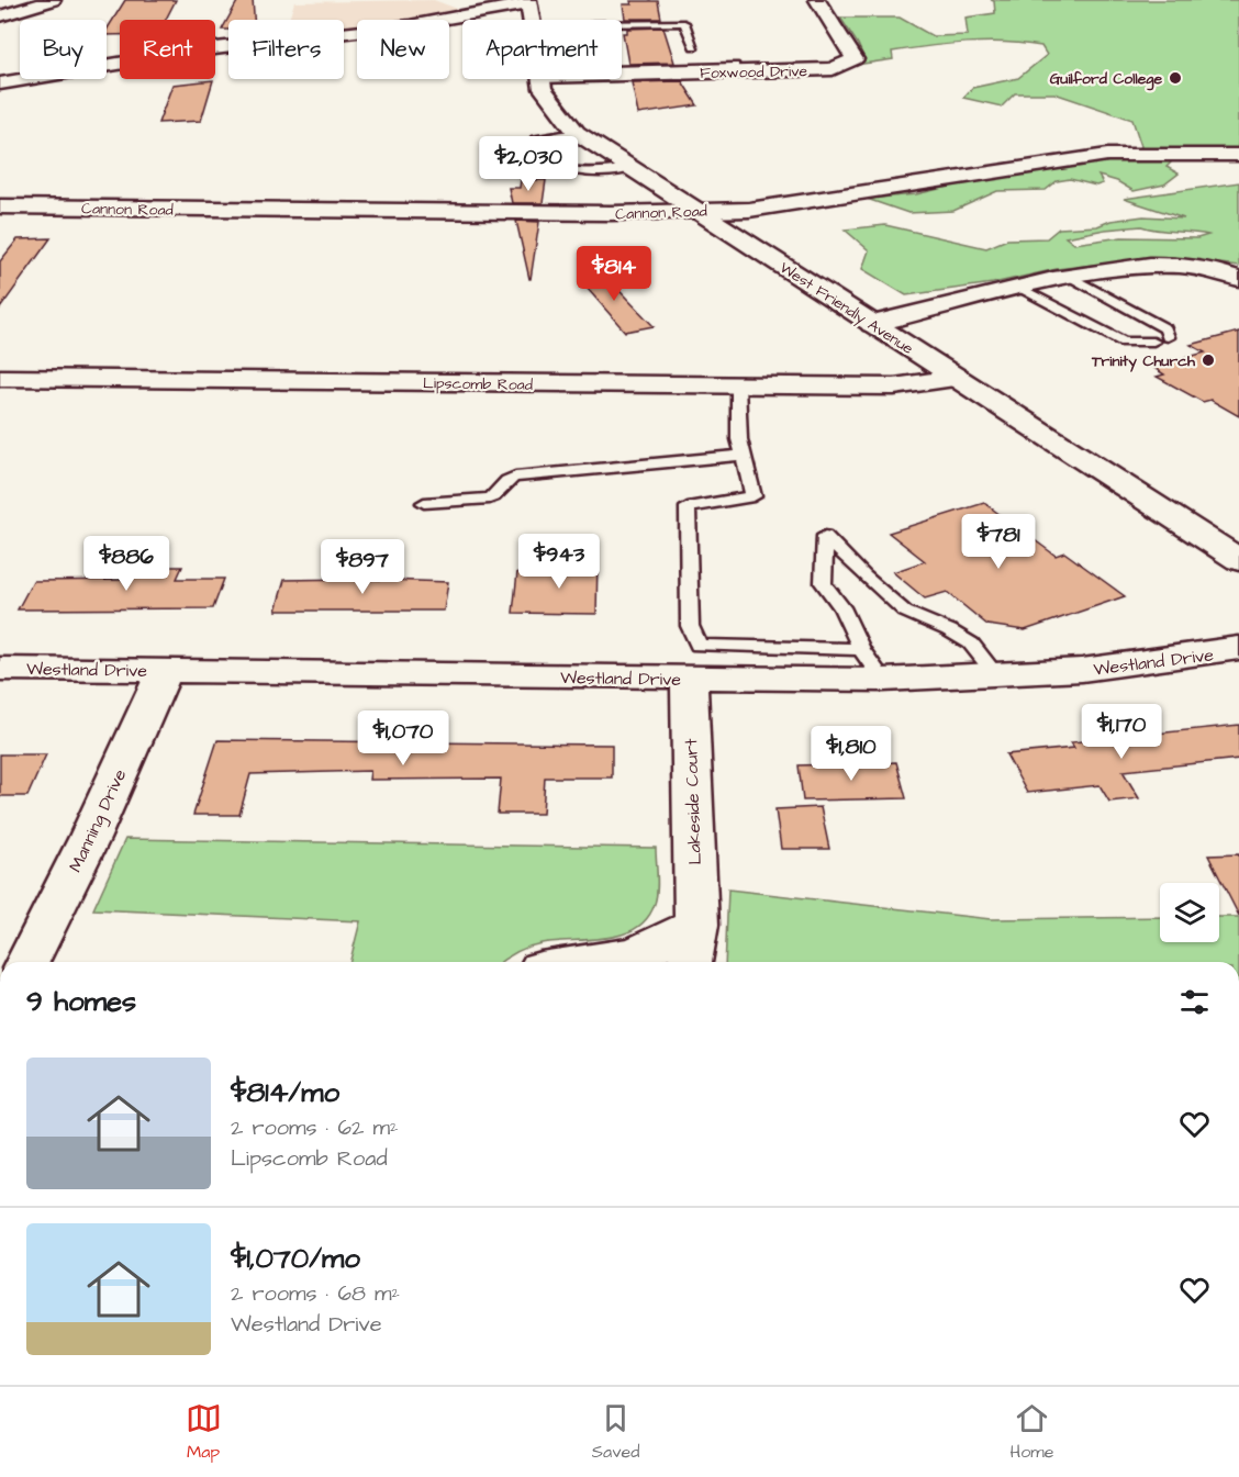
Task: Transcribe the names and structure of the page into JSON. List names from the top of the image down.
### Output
{
  "streets": {
    "street": [
      "Foxwood Drive",
      "Cannon Road",
      "West Friendly Avenue",
      "Lipscomb Road",
      "Westland Drive",
      "Lakeside Court",
      "Manning Drive"
    ]
  },
  "crossings": [
    ["Cannon Road", "West Friendly Avenue"],
    ["West Friendly Avenue", "Lipscomb Road"],
    ["Westland Drive", "Lakeside Court"],
    ["Westland Drive", "Manning Drive"]
  ],
  "places": ["Guilford College", "Trinity Church"],
  "page": {
    "chip": [
      "Buy",
      "Rent",
      "Filters",
      "New",
      "Apartment"
    ],
    "price": [
      "$2,030",
      "$814",
      "$781",
      "$943",
      "$886",
      "$897",
      "$1,170",
      "$1,070",
      "$1,810"
    ],
    "heading": "9 homes",
    "list": [
      {
        "name": "$814/mo",
        "note": "2 rooms · 62 m² · Lipscomb Road"
      },
      {
        "name": "$1,070/mo",
        "note": "2 rooms · 68 m² · Westland Drive"
      }
    ],
    "tabs": ["Map", "Saved", "Home"]
  }
}
